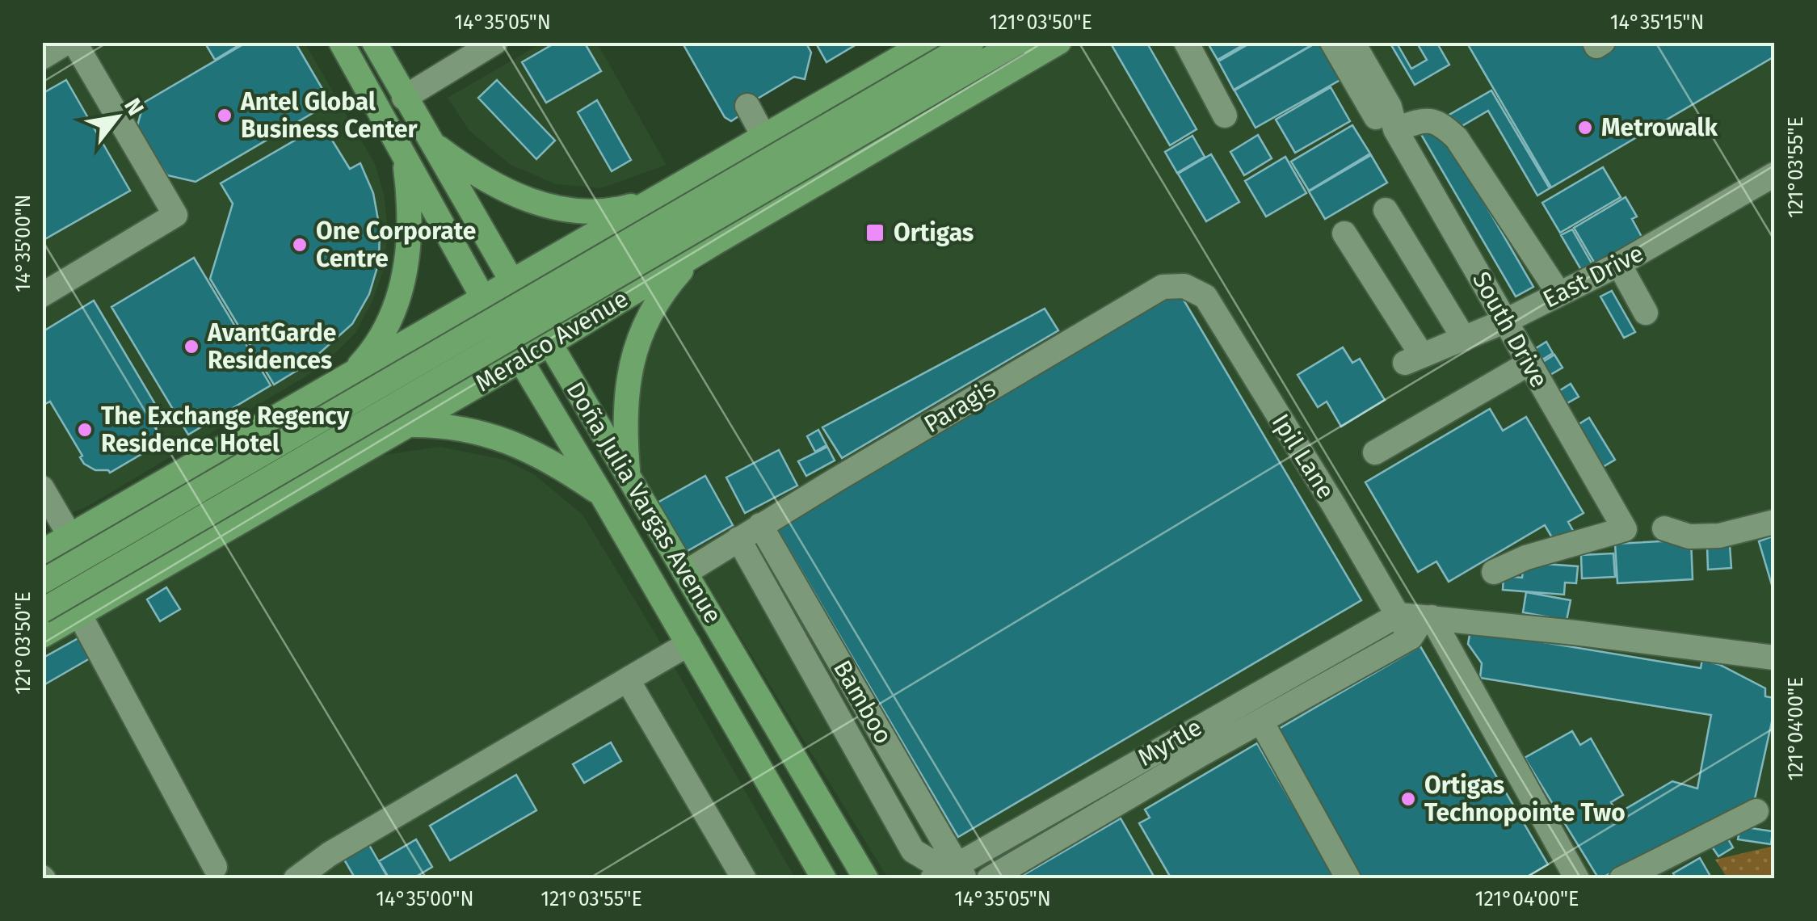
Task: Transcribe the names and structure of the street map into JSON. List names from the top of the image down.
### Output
{
  "streets": {
    "main road": ["Meralco Avenue", "Doña Julia Vargas Avenue"],
    "street": [
      "East Drive",
      "South Drive",
      "Paragis",
      "Ipil Lane",
      "Bamboo",
      "Myrtle"
    ]
  },
  "crossings": [
    ["East Drive", "South Drive"],
    ["Meralco Avenue", "Doña Julia Vargas Avenue"],
    ["Paragis", "Ipil Lane"],
    ["Paragis", "Doña Julia Vargas Avenue"],
    ["Paragis", "Bamboo"],
    ["Ipil Lane", "Myrtle"],
    ["Bamboo", "Myrtle"]
  ],
  "places": {
    "other": [
      "Antel Global Business Center",
      "Metrowalk",
      "One Corporate Centre",
      "AvantGarde Residences",
      "The Exchange Regency Residence Hotel",
      "Ortigas Technopointe Two"
    ],
    "transit": ["Ortigas"]
  },
  "north": "top right",
  "coordinates": [
    "14°35'05\"N",
    "121°03'50\"E",
    "14°35'15\"N",
    "121°03'55\"E",
    "14°35'00\"N",
    "121°04'00\"E"
  ]
}
